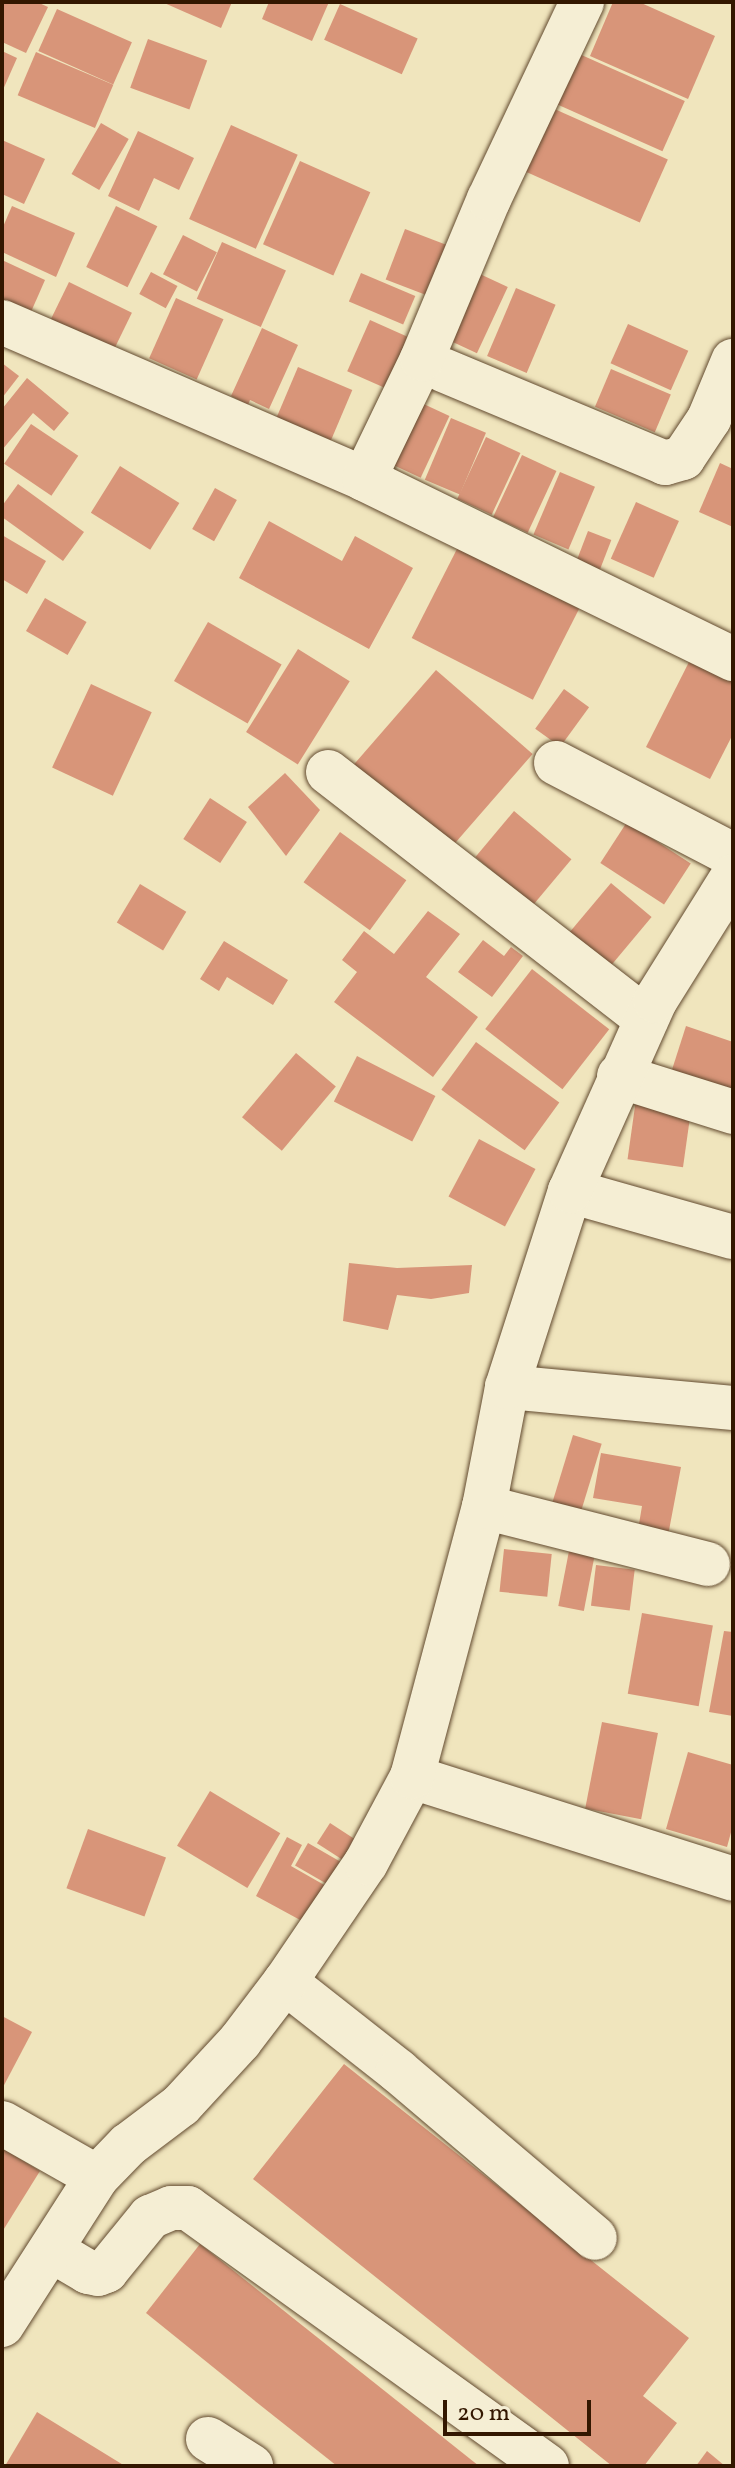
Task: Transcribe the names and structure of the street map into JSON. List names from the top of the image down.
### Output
{
  "scale_bar": "20 m"
}
